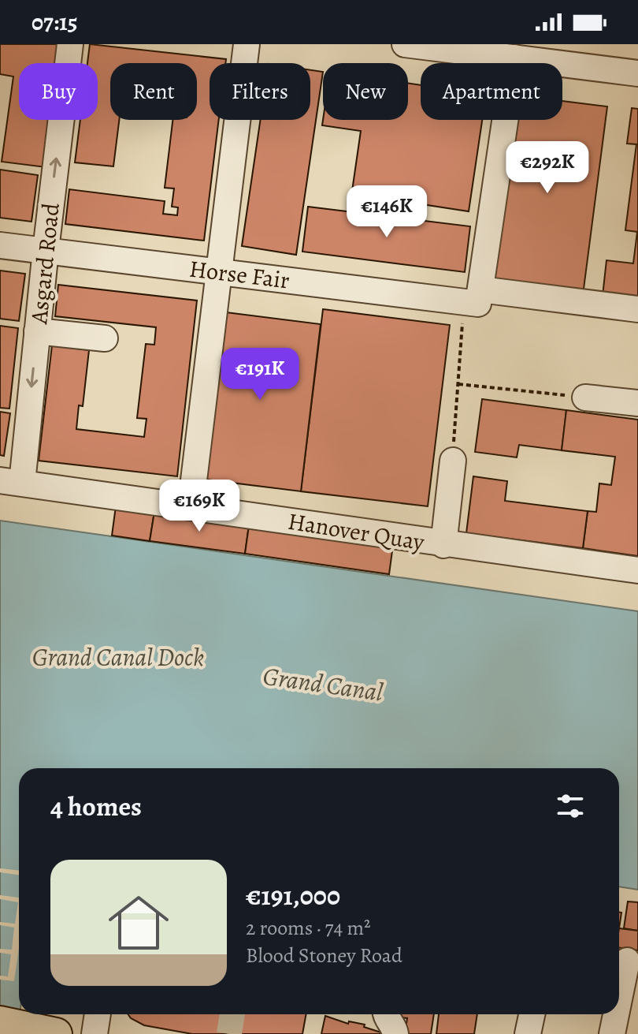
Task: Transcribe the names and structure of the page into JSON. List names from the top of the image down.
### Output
{
  "streets": {
    "street": ["Asgard Road", "Horse Fair", "Hanover Quay"]
  },
  "crossings": [
    ["Asgard Road", "Horse Fair"],
    ["Asgard Road", "Hanover Quay"]
  ],
  "water": ["Grand Canal Dock", "Grand Canal"],
  "page": {
    "status": "07:15",
    "chip": [
      "Buy",
      "Rent",
      "Filters",
      "New",
      "Apartment"
    ],
    "price": [
      "€292K",
      "€146K",
      "€191K",
      "€169K"
    ],
    "heading": "4 homes",
    "list": [
      {
        "name": "€191,000",
        "note": "2 rooms · 74 m² · Blood Stoney Road"
      }
    ]
  }
}
